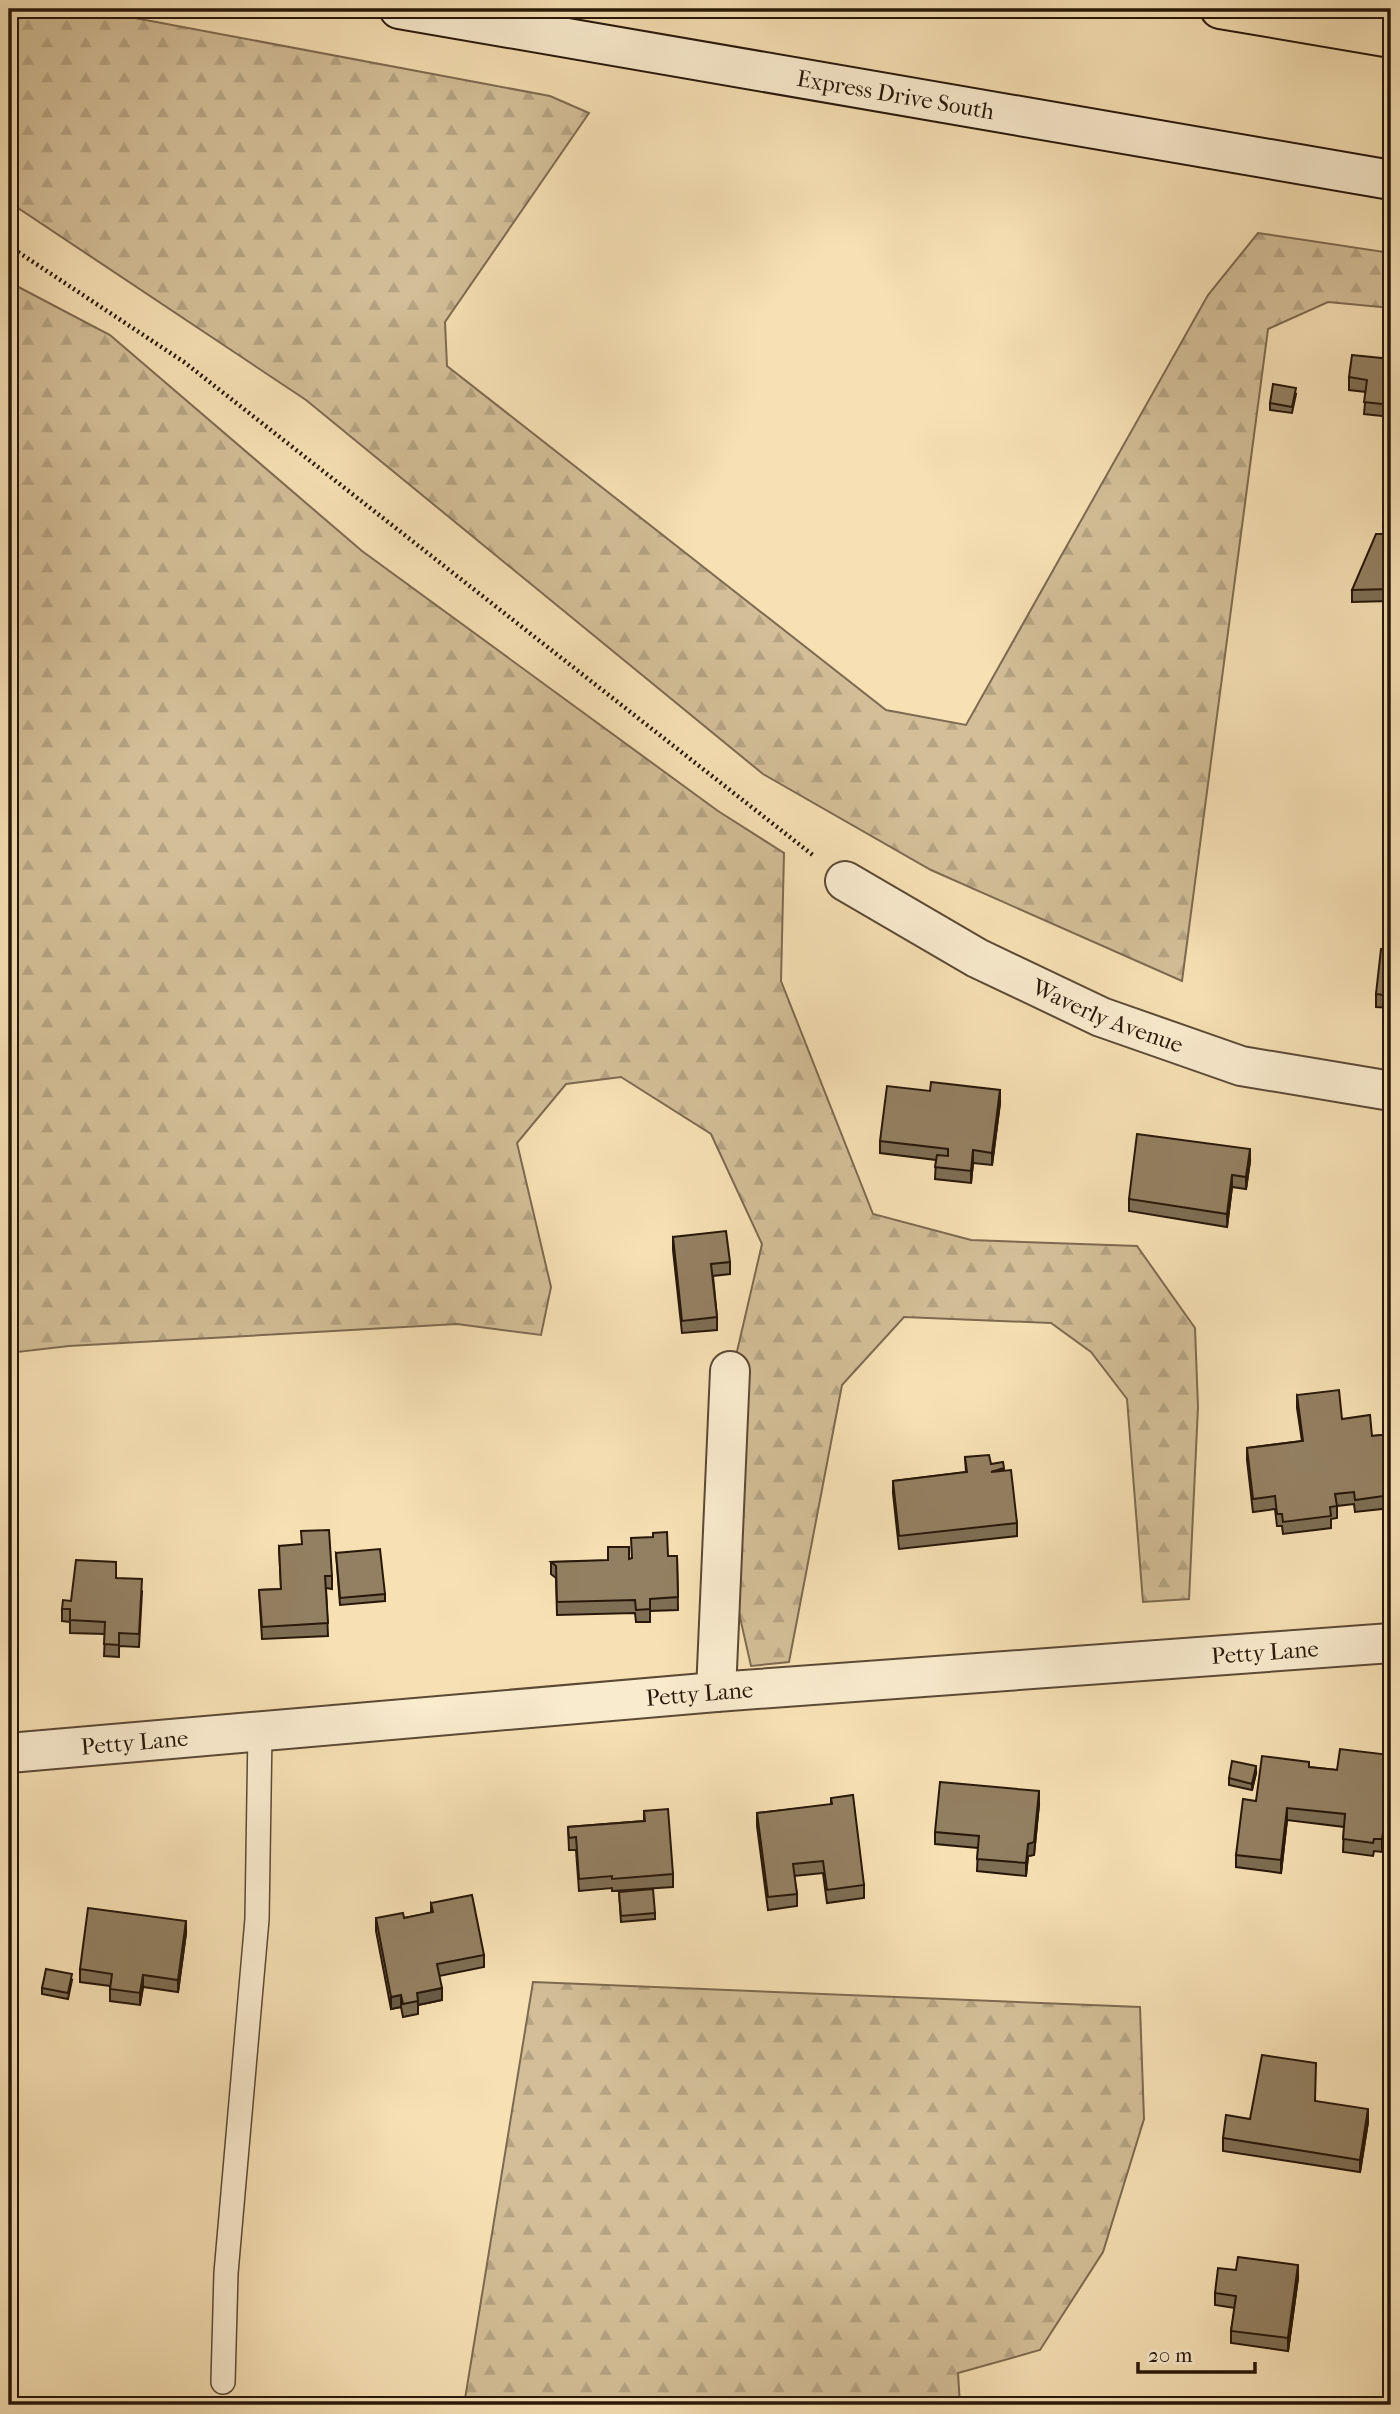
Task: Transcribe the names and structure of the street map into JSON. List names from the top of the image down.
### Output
{
  "streets": {
    "street": ["Express Drive South", "Waverly Avenue", "Petty Lane"]
  },
  "scale_bar": "20 m"
}
